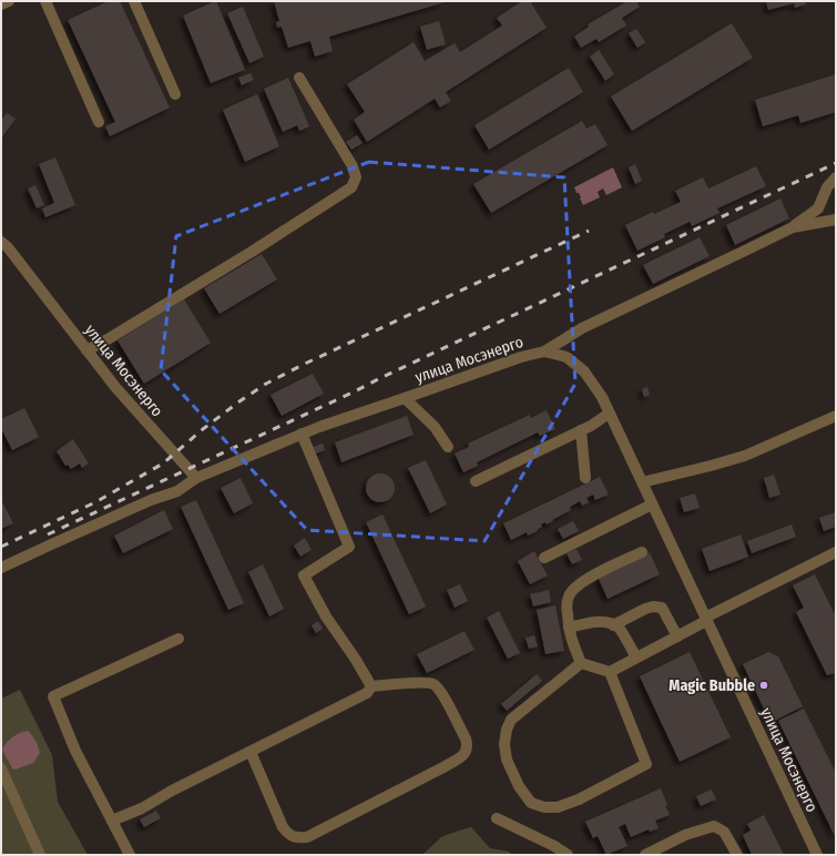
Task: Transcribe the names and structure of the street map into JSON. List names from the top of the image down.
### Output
{
  "streets": {
    "street": ["улица Мосэнерго"]
  },
  "places": ["Magic Bubble"]
}
